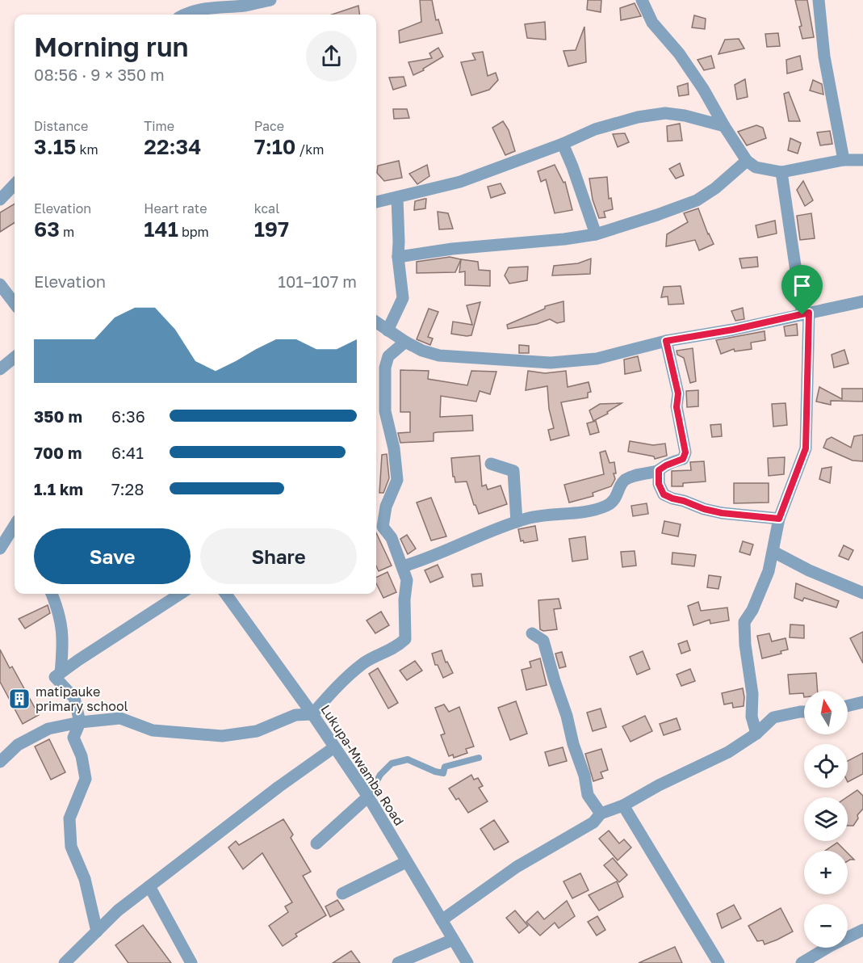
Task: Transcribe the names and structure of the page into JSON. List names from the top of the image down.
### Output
{
  "streets": {
    "street": ["Lukupa-Mwamba Road"]
  },
  "places": {
    "building": ["matipauke primary school"]
  },
  "north": "top",
  "page": {
    "heading": ["Morning run", "08:56 · 9 × 350 m"],
    "stats": [
      ["Distance", "3.15 km"],
      ["Time", "22:34"],
      ["Pace", "7:10 /km"],
      ["Elevation", "63 m"],
      ["Heart rate", "141 bpm"],
      ["kcal", "197"]
    ],
    "chart": ["Elevation", "101–107 m"],
    "list": [
      {
        "name": "350 m",
        "note": "6:36"
      },
      {
        "name": "700 m",
        "note": "6:41"
      },
      {
        "name": "1.1 km",
        "note": "7:28"
      }
    ],
    "buttons": ["Save", "Share"],
    "map_buttons": ["+", "−"]
  }
}
